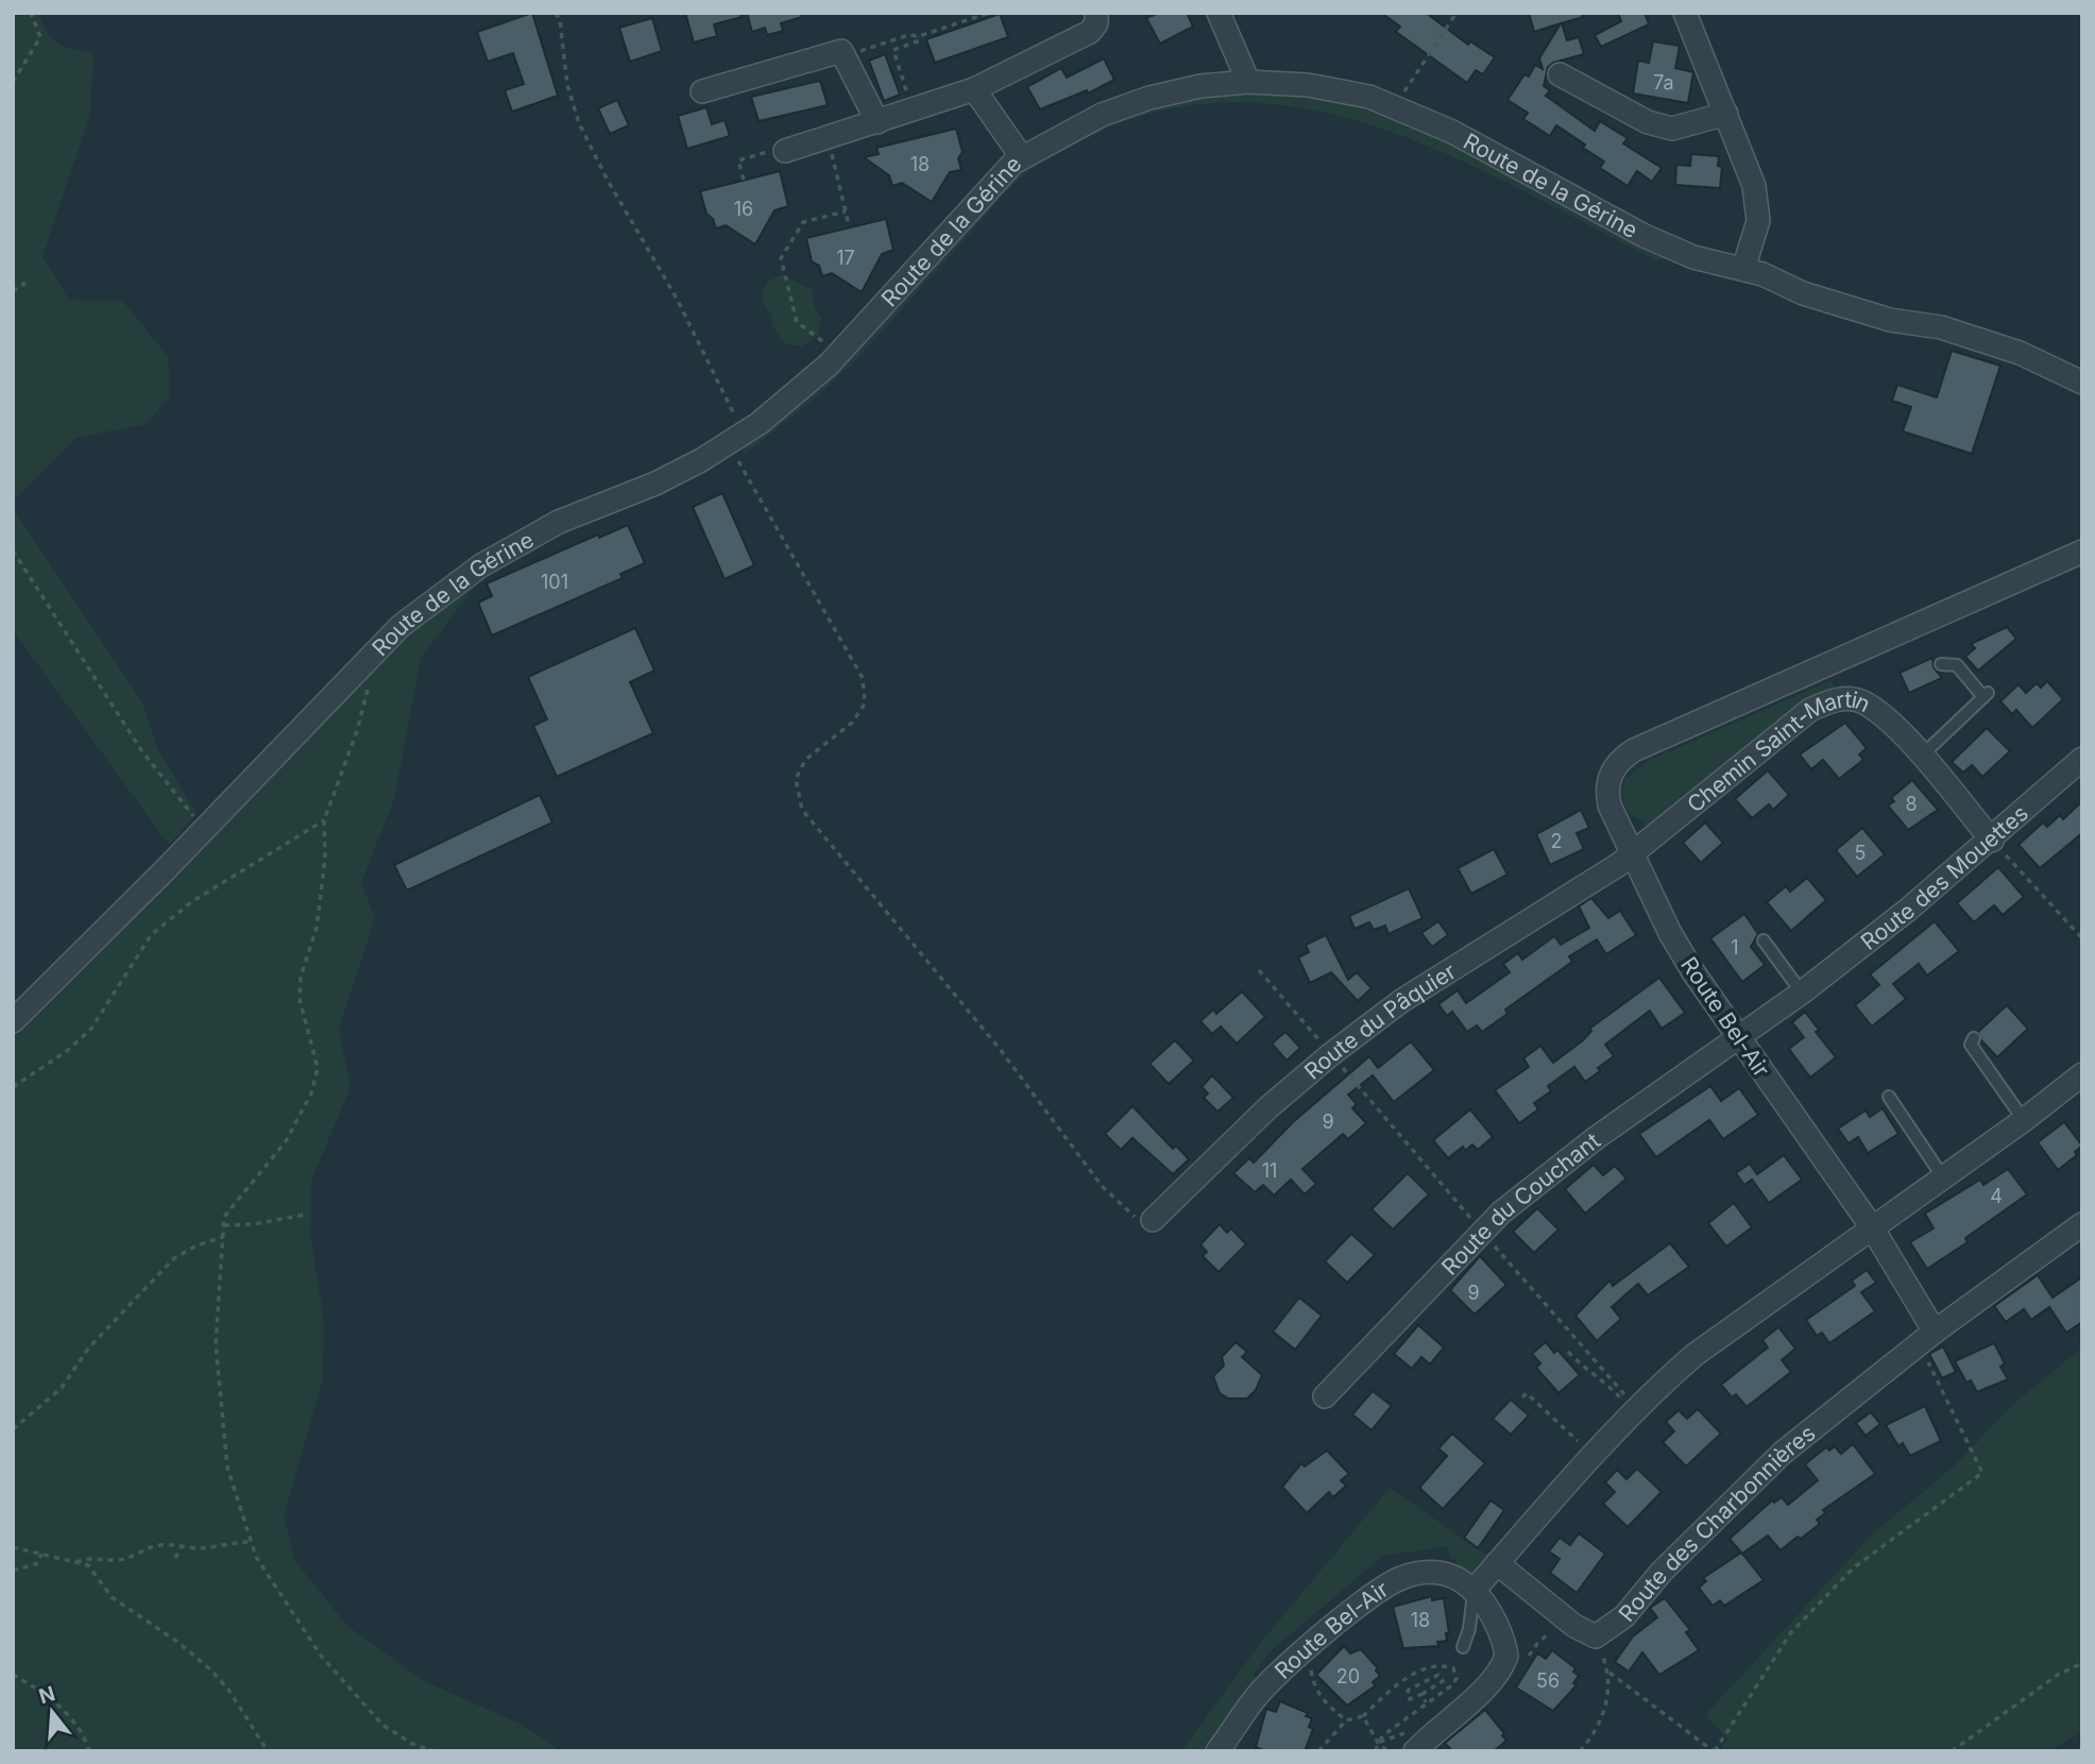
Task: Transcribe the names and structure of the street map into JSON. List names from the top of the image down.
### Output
{
  "streets": {
    "street": [
      "Route de la Gérine",
      "Chemin Saint-Martin",
      "Route des Mouettes",
      "Route Bel-Air",
      "Route du Pâquier",
      "Route du Couchant",
      "Route des Charbonnières"
    ]
  },
  "crossings": [
    ["Chemin Saint-Martin", "Route des Mouettes"],
    ["Chemin Saint-Martin", "Route Bel-Air"],
    ["Chemin Saint-Martin", "Route du Pâquier"],
    ["Route des Mouettes", "Route Bel-Air"],
    ["Route des Mouettes", "Route du Couchant"],
    ["Route Bel-Air", "Route du Pâquier"],
    ["Route Bel-Air", "Route du Couchant"]
  ],
  "house_numbers": [
    "7a",
    "18",
    "16",
    "17",
    "101",
    "8",
    "2",
    "5",
    "1",
    "9",
    "11",
    "4",
    "9",
    "18",
    "20",
    "56"
  ],
  "north": "top"
}
